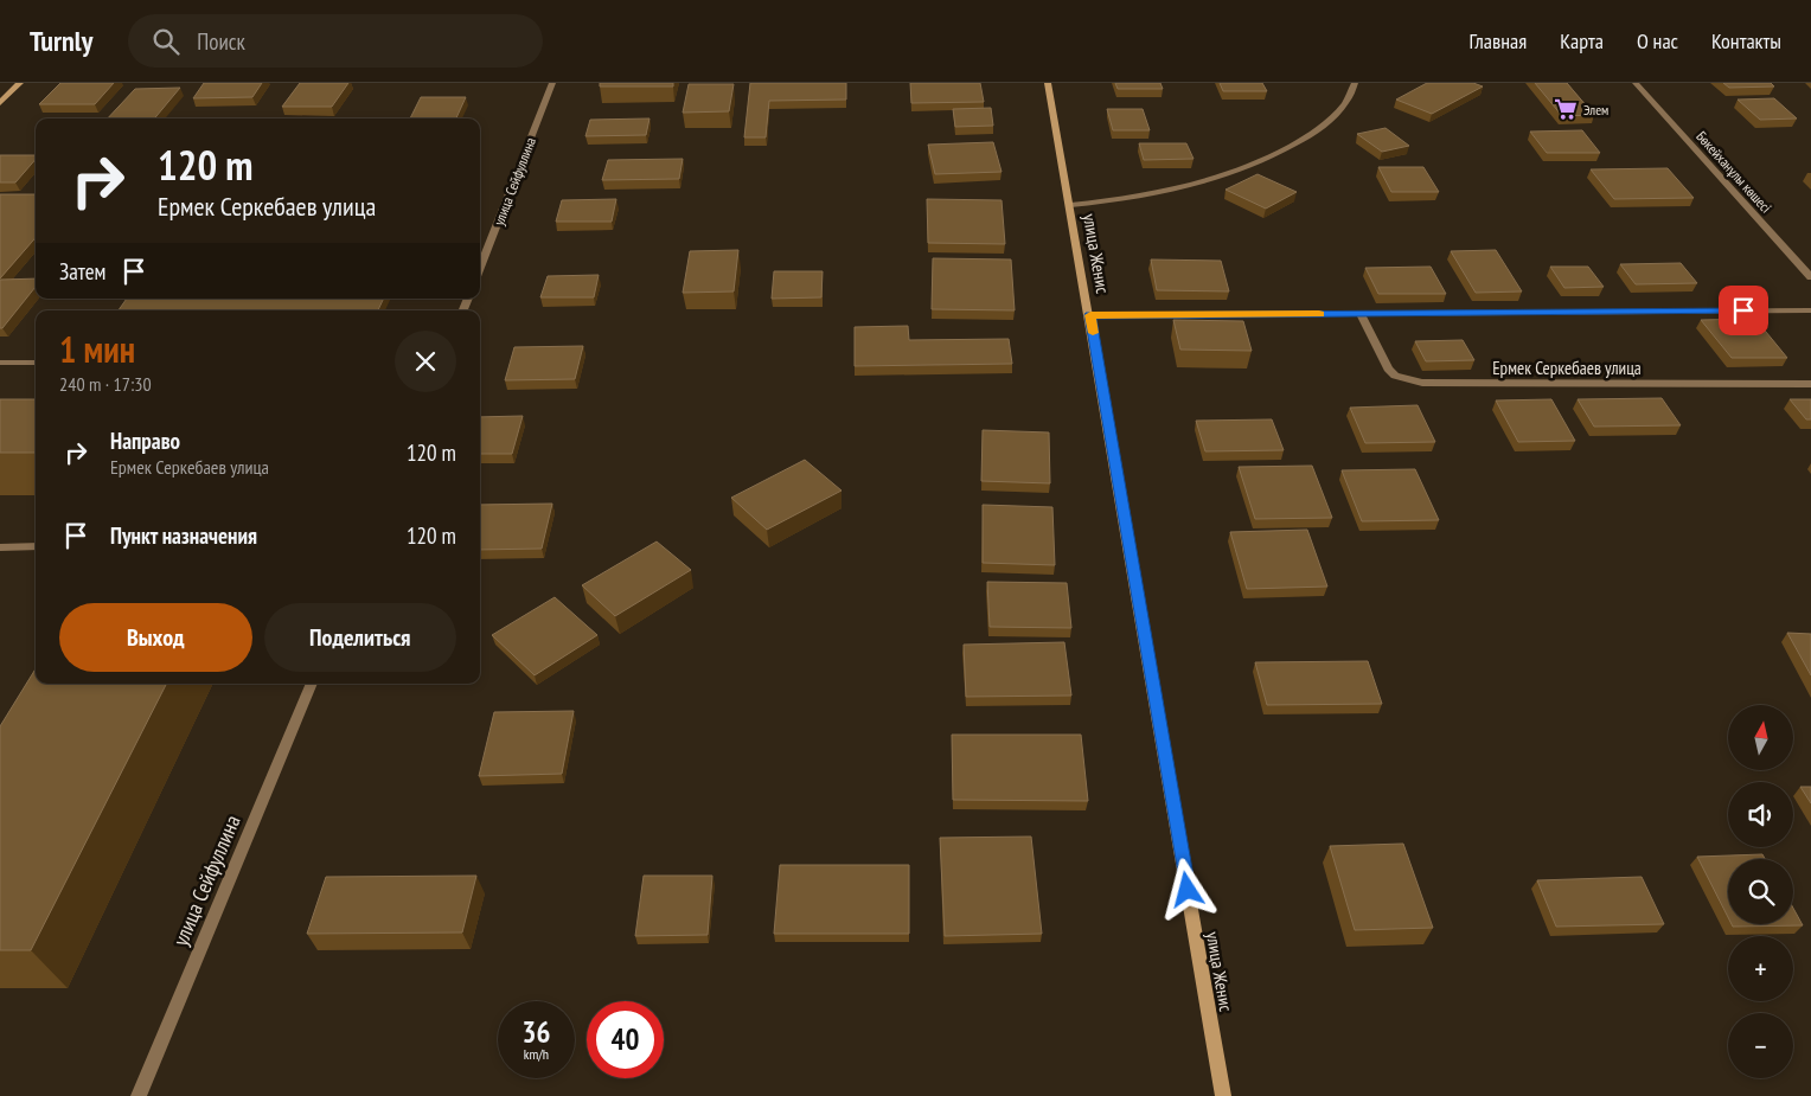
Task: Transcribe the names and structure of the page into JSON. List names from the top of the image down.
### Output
{
  "streets": {
    "street": [
      "Бөкейханұлы көшесі",
      "улица Сейфуллина",
      "улица Женис",
      "Ермек Серкебаев улица"
    ]
  },
  "places": {
    "supermarket": ["Элем"]
  },
  "north": "top",
  "page": {
    "header": "Turnly",
    "search": "Поиск",
    "nav": [
      "Главная",
      "Карта",
      "О нас",
      "Контакты"
    ],
    "turn": ["120 m", "Ермек Серкебаев улица"],
    "then": "Затем",
    "heading": ["1 мин", "240 m · 17:30"],
    "list": [
      {
        "name": "Направо",
        "note": "Ермек Серкебаев улица",
        "value": "120 m"
      },
      {
        "name": "Пункт назначения",
        "value": "120 m"
      }
    ],
    "buttons": ["Выход", "Поделиться"],
    "map_buttons": ["+", "−"],
    "speed": "36 km/h",
    "limit": "40"
  }
}
